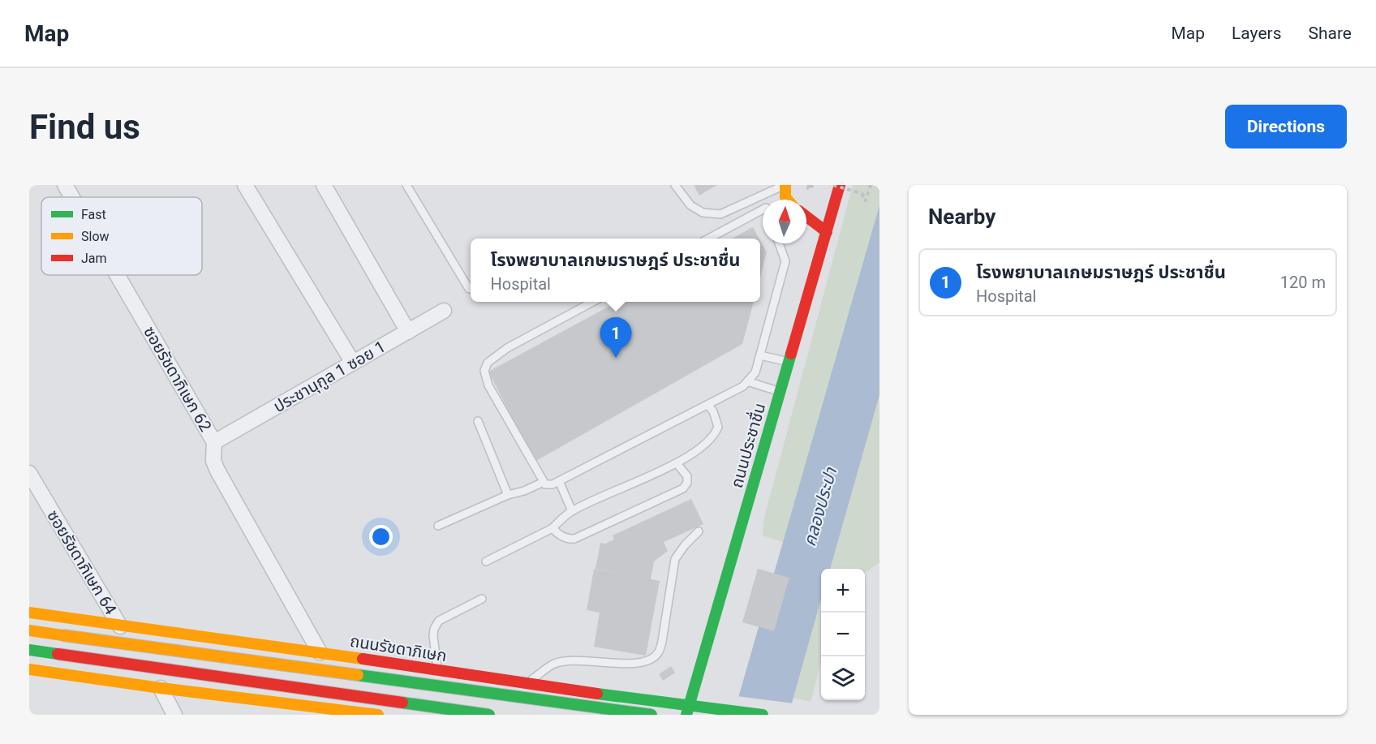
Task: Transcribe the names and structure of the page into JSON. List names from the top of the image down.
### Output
{
  "streets": {
    "main road": ["ถนนประชาชื่น", "ถนนรัชดาภิเษก"],
    "street": ["ประชานุกูล 1 ซอย 1", "ซอยรัชดาภิเษก 62", "ซอยรัชดาภิเษก 64"]
  },
  "crossings": [
    ["ประชานุกูล 1 ซอย 1", "ซอยรัชดาภิเษก 62"],
    ["ซอยรัชดาภิเษก 62", "ถนนรัชดาภิเษก"],
    ["ถนนประชาชื่น", "ถนนรัชดาภิเษก"],
    ["ซอยรัชดาภิเษก 64", "ถนนรัชดาภิเษก"]
  ],
  "water": ["คลองประปา"],
  "legend": ["Fast", "Slow", "Jam"],
  "north": "top",
  "page": {
    "header": "Map",
    "nav": ["Map", "Layers", "Share"],
    "buttons": "Directions",
    "title": "Find us",
    "heading": "Nearby",
    "popup": ["โรงพยาบาลเกษมราษฎร์ ประชาชื่น", "Hospital"],
    "list": [
      {
        "mark": "1",
        "name": "โรงพยาบาลเกษมราษฎร์ ประชาชื่น",
        "note": "Hospital",
        "value": "120 m"
      }
    ],
    "pins": "1",
    "map_buttons": ["+", "−"]
  }
}
